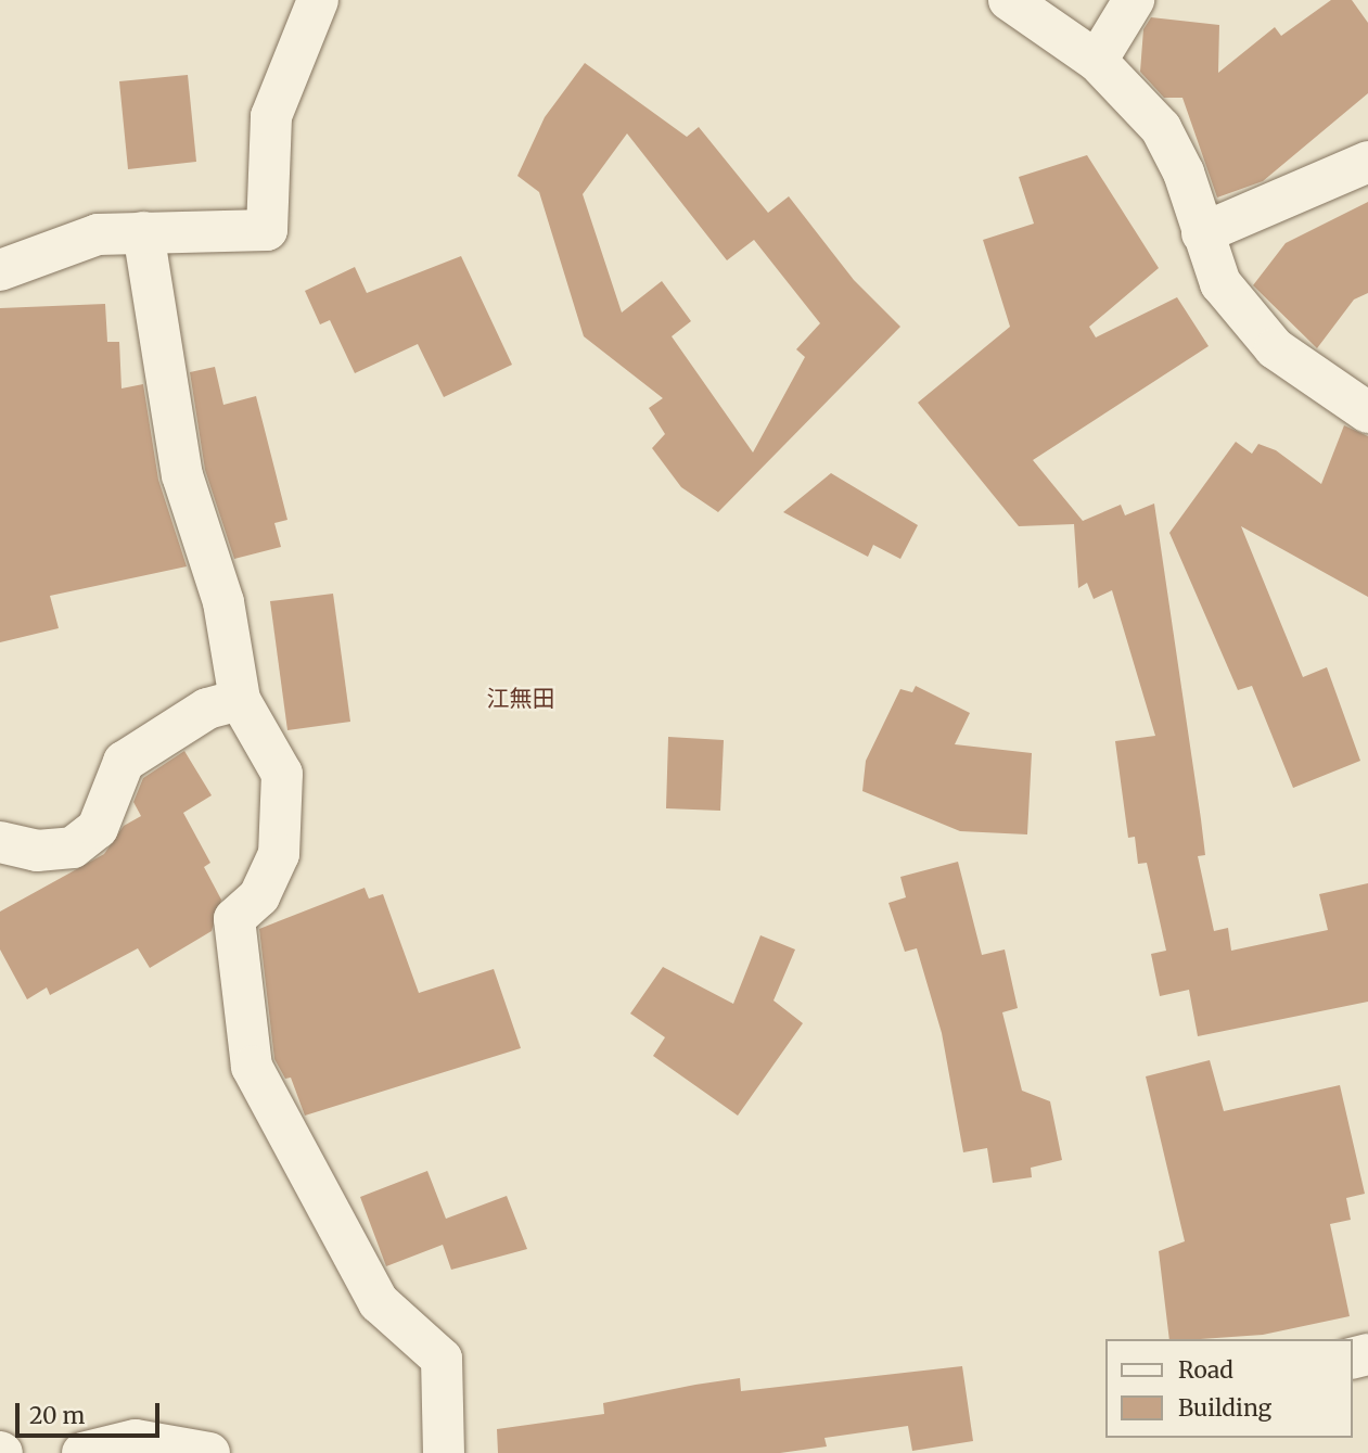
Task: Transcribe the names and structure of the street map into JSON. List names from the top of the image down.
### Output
{
  "districts": ["江無田"],
  "legend": ["Road", "Building"],
  "scale_bar": "20 m"
}
